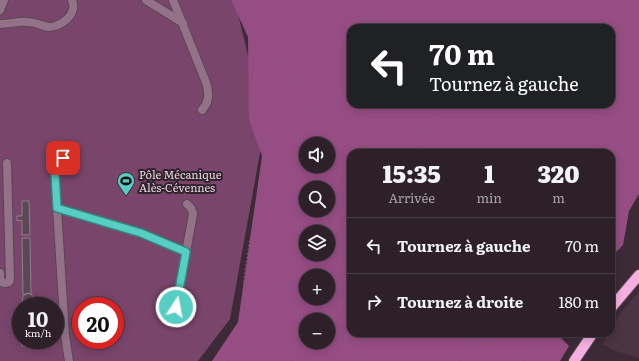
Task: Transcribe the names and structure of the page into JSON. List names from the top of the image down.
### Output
{
  "places": {
    "sports": ["Pôle Mécanique Alès-Cévennes"]
  },
  "page": {
    "turn": ["70 m", "Tournez à gauche"],
    "map_buttons": ["+", "−"],
    "eta": [
      "15:35",
      "Arrivée",
      "1",
      "min",
      "320",
      "m"
    ],
    "list": [
      {
        "name": "Tournez à gauche",
        "value": "70 m"
      },
      {
        "name": "Tournez à droite",
        "value": "180 m"
      }
    ],
    "speed": "10 km/h",
    "limit": "20"
  }
}
